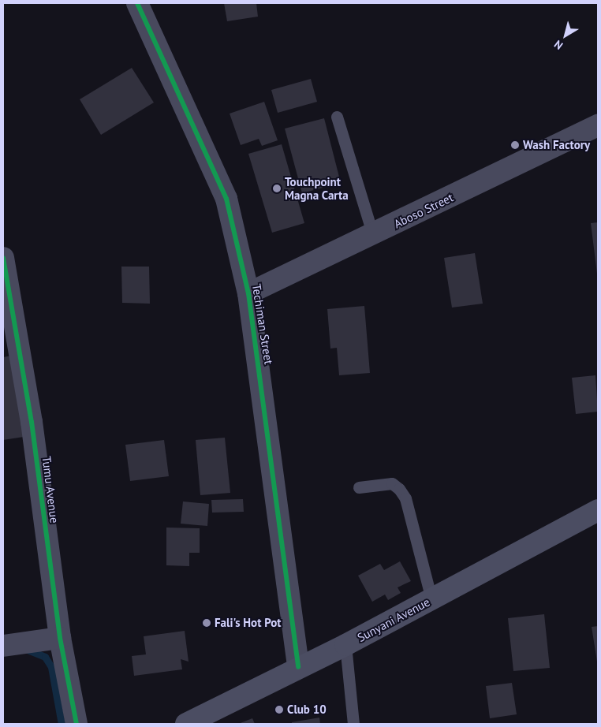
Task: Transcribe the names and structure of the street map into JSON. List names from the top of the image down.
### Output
{
  "streets": {
    "street": [
      "Aboso Street",
      "Techiman Street",
      "Tumu Avenue",
      "Sunyani Avenue"
    ]
  },
  "crossings": [
    ["Aboso Street", "Techiman Street"],
    ["Techiman Street", "Sunyani Avenue"]
  ],
  "places": [
    "Wash Factory",
    "Touchpoint Magna Carta",
    "Fali's Hot Pot",
    "Club 10"
  ],
  "north": "bottom left"
}
